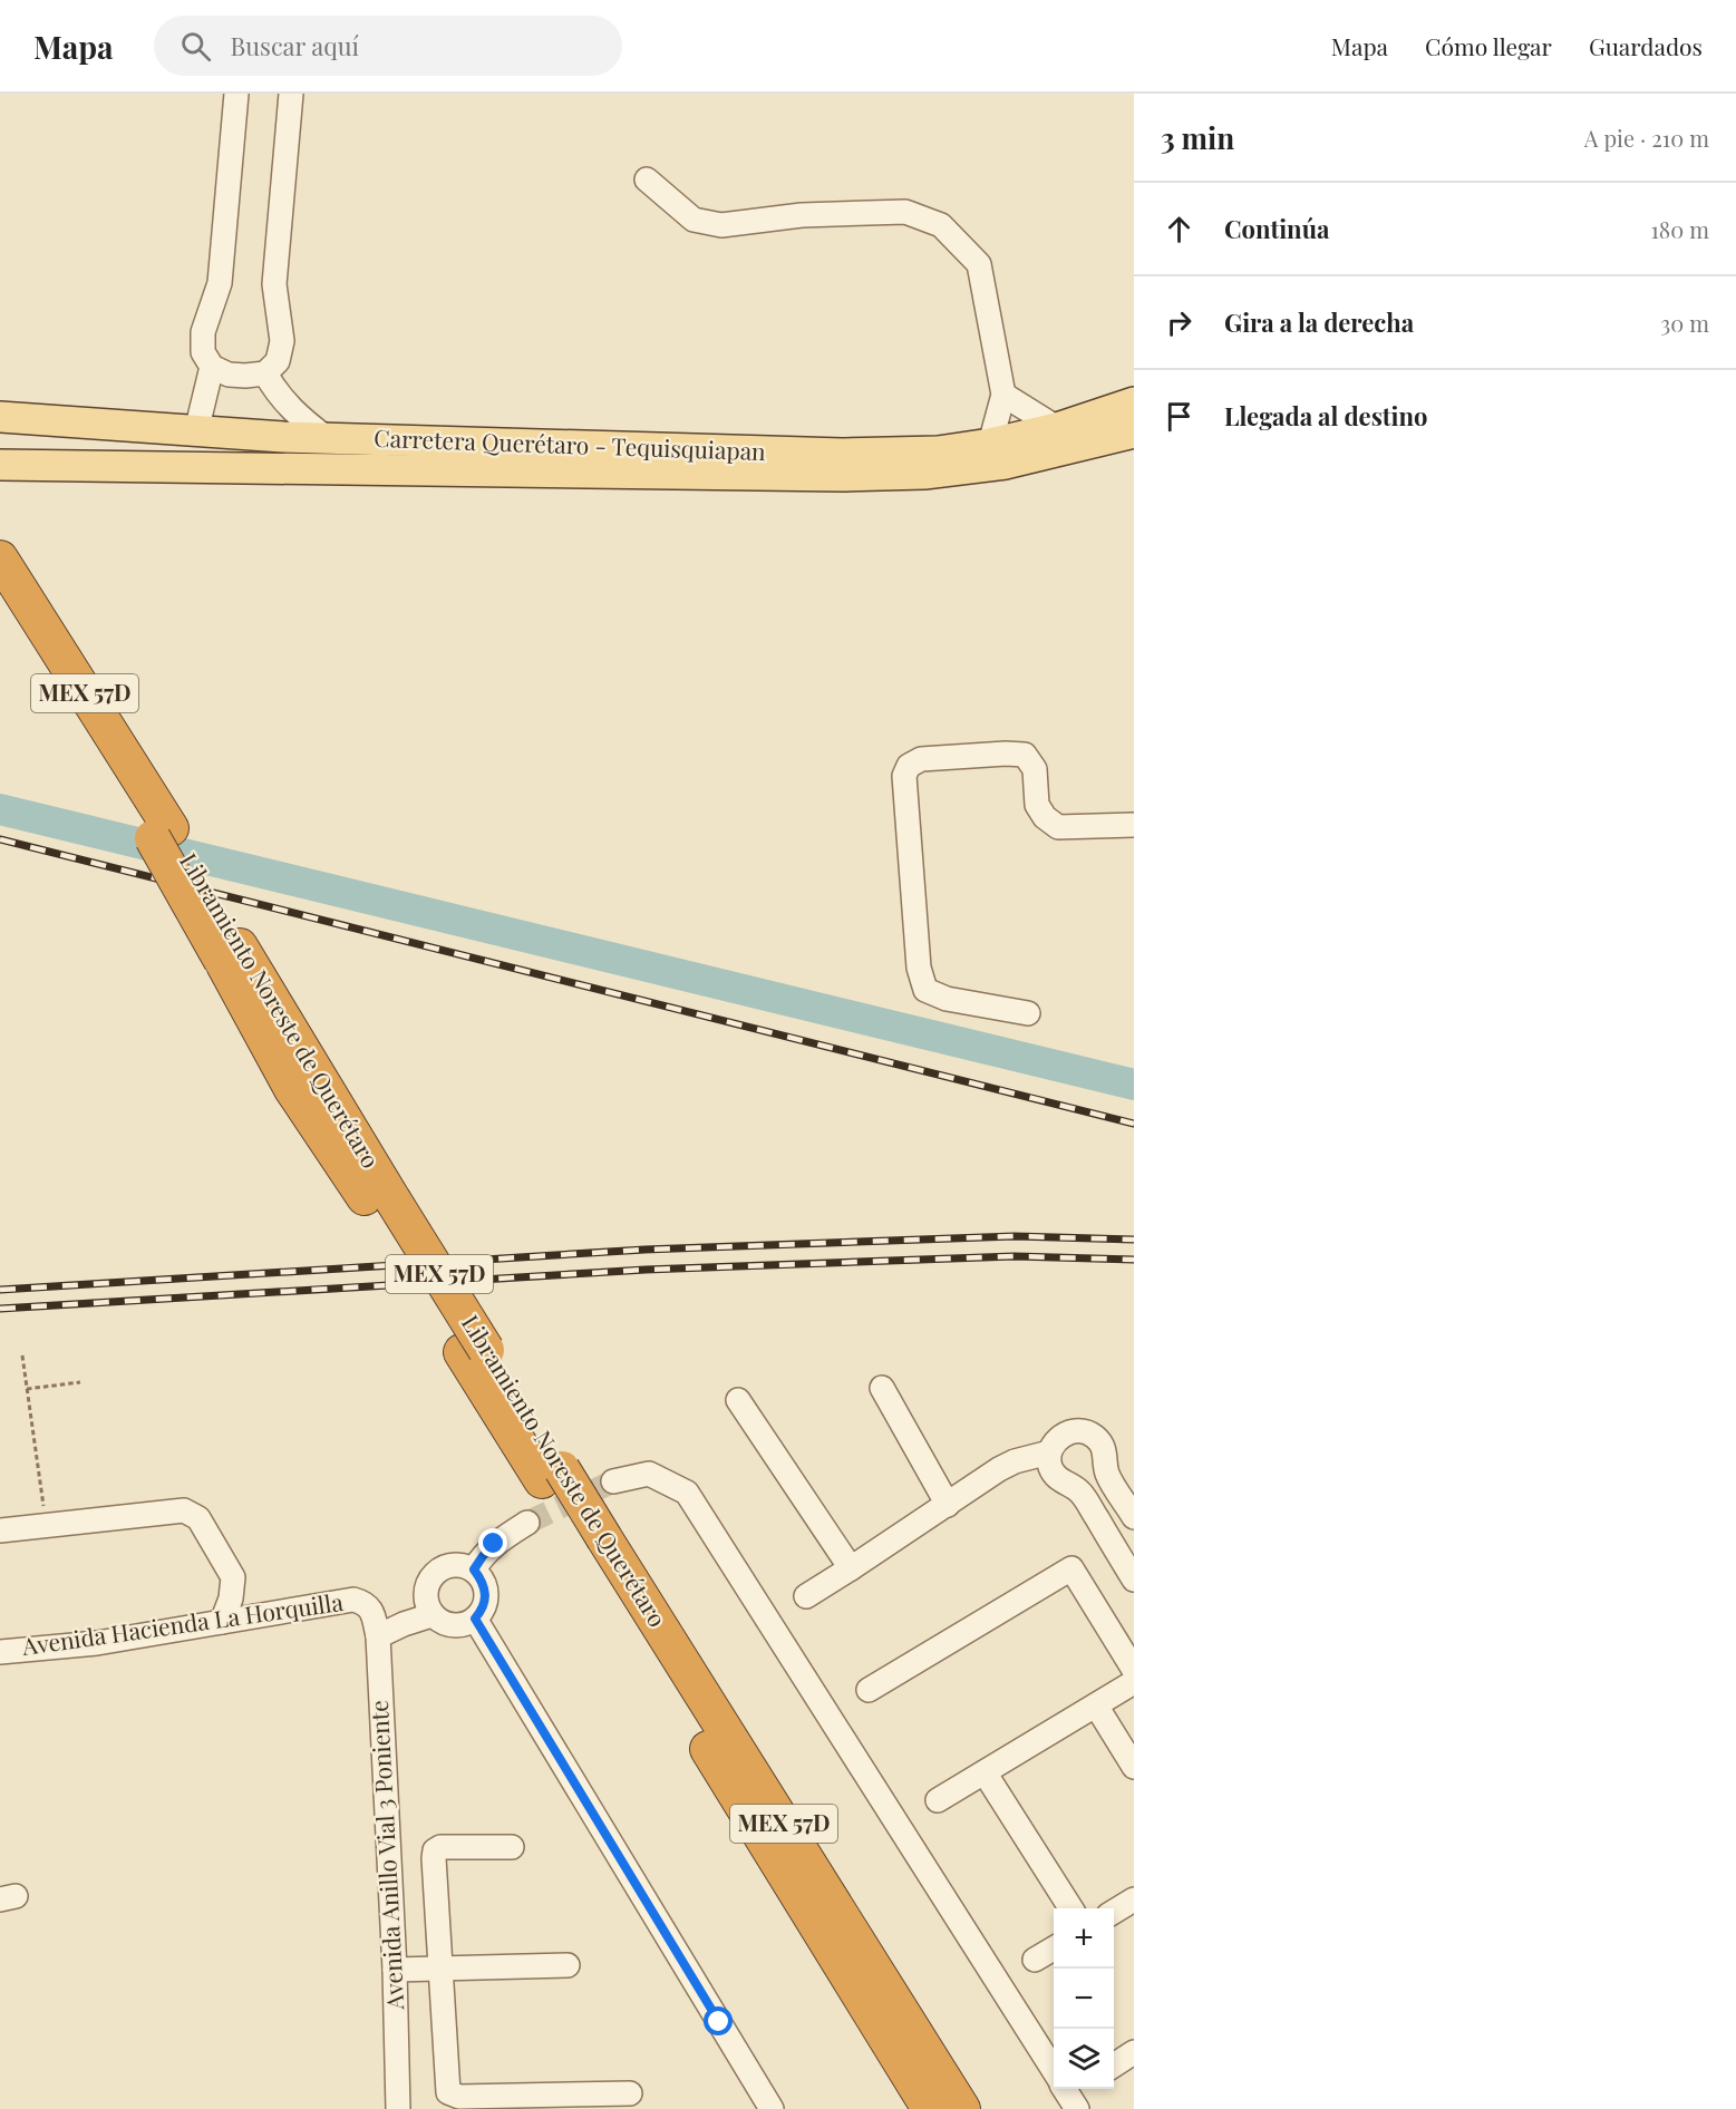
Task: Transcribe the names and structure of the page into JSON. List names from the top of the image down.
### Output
{
  "streets": {
    "highway": ["MEX 57D", "Libramiento Noreste de Querétaro"],
    "main road": ["Carretera Querétaro - Tequisquiapan"],
    "street": ["Avenida Hacienda La Horquilla", "Avenida Anillo Vial 3 Poniente"]
  },
  "crossings": [
    ["Avenida Hacienda La Horquilla", "Avenida Anillo Vial 3 Poniente"]
  ],
  "page": {
    "header": "Mapa",
    "search": "Buscar aquí",
    "nav": ["Mapa", "Cómo llegar", "Guardados"],
    "heading": ["3 min", "A pie · 210 m"],
    "list": [
      ["Continúa", "180 m"],
      ["Gira a la derecha", "30 m"],
      "Llegada al destino"
    ],
    "map_buttons": ["+", "−"]
  }
}
